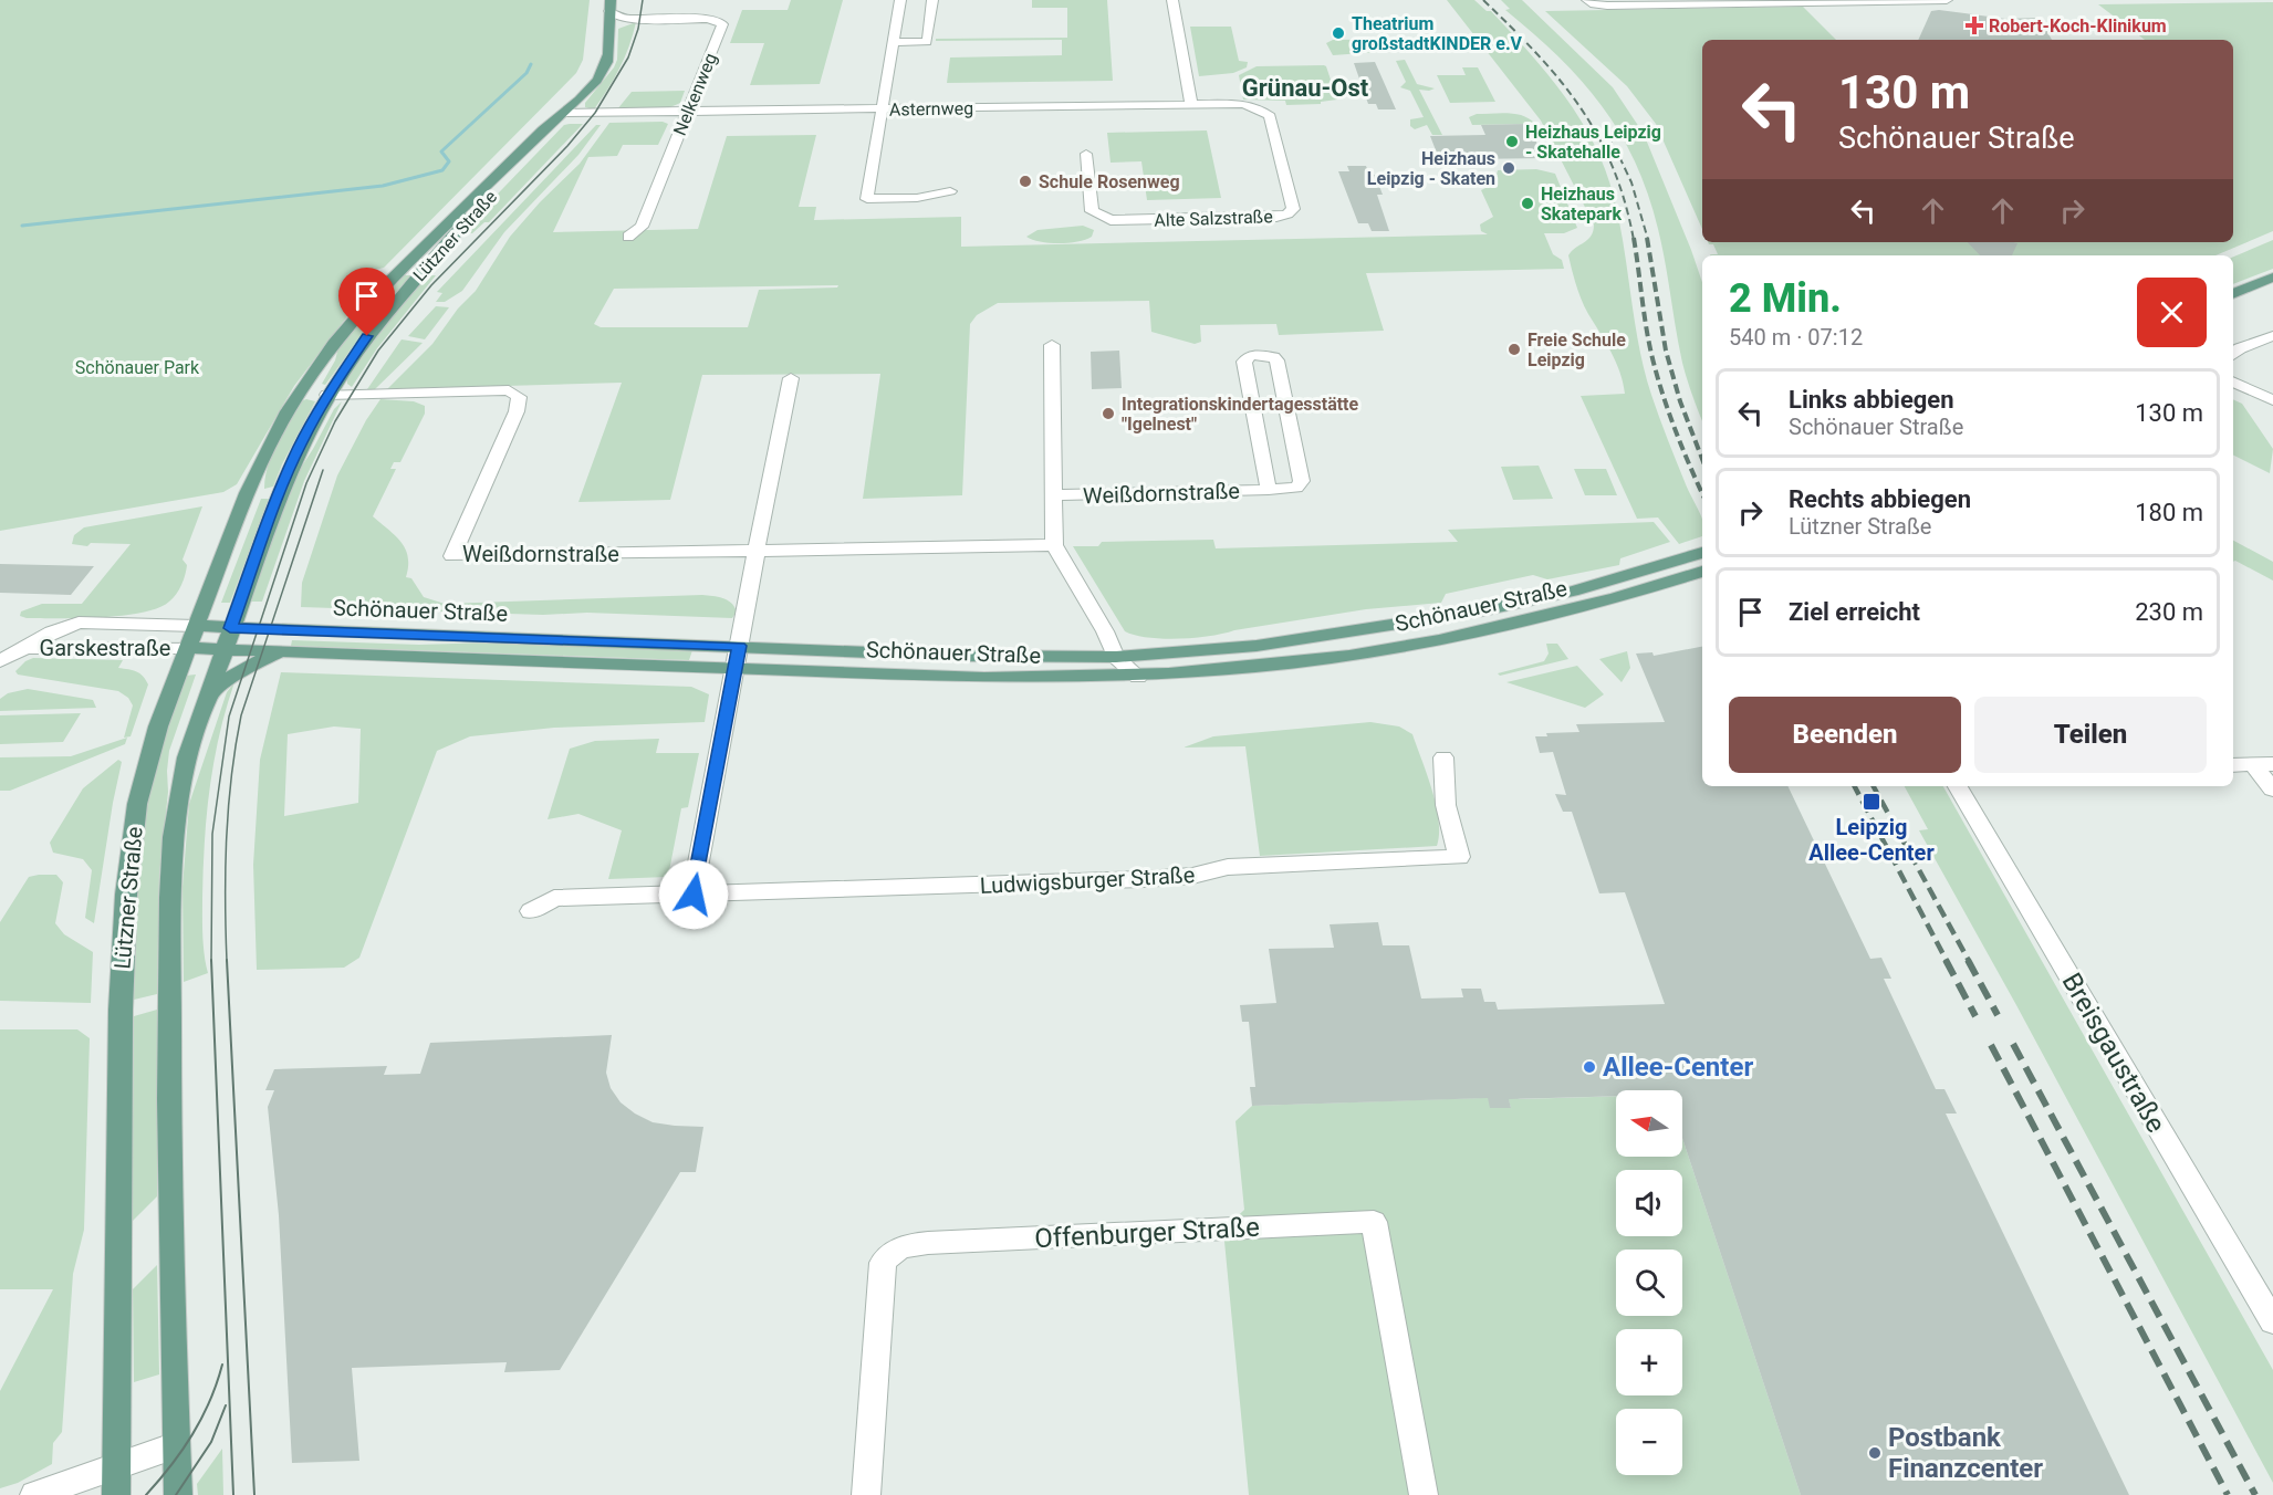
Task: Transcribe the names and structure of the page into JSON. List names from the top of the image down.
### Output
{
  "streets": {
    "main road": ["Lützner Straße", "Schönauer Straße"],
    "street": [
      "Nelkenweg",
      "Asternweg",
      "Alte Salzstraße",
      "Weißdornstraße",
      "Garskestraße",
      "Ludwigsburger Straße",
      "Breisgaustraße",
      "Offenburger Straße"
    ]
  },
  "crossings": [
    ["Nelkenweg", "Asternweg"],
    ["Nelkenweg", "Lützner Straße"],
    ["Asternweg", "Alte Salzstraße"],
    ["Asternweg", "Lützner Straße"],
    ["Lützner Straße", "Weißdornstraße"],
    ["Lützner Straße", "Schönauer Straße"],
    ["Lützner Straße", "Garskestraße"],
    ["Weißdornstraße", "Schönauer Straße"],
    ["Schönauer Straße", "Garskestraße"]
  ],
  "districts": ["Grünau-Ost"],
  "parks": ["Schönauer Park"],
  "places": {
    "health": ["Robert-Koch-Klinikum"],
    "other": [
      "Theatrium großstadtKINDER e.V",
      "Heizhaus Leipzig - Skatehalle",
      "Heizhaus Leipzig - Skaten",
      "Schule Rosenweg",
      "Heizhaus Skatepark",
      "Freie Schule Leipzig",
      "Integrationskindertagesstätte \"Igelnest\"",
      "Allee-Center",
      "Postbank Finanzcenter"
    ],
    "transit": ["Leipzig Allee-Center"]
  },
  "north": "left",
  "page": {
    "turn": ["130 m", "Schönauer Straße"],
    "heading": ["2 Min.", "540 m · 07:12"],
    "list": [
      {
        "name": "Links abbiegen",
        "note": "Schönauer Straße",
        "value": "130 m"
      },
      {
        "name": "Rechts abbiegen",
        "note": "Lützner Straße",
        "value": "180 m"
      },
      {
        "name": "Ziel erreicht",
        "value": "230 m"
      }
    ],
    "buttons": ["Beenden", "Teilen"],
    "map_buttons": ["+", "−"]
  }
}
